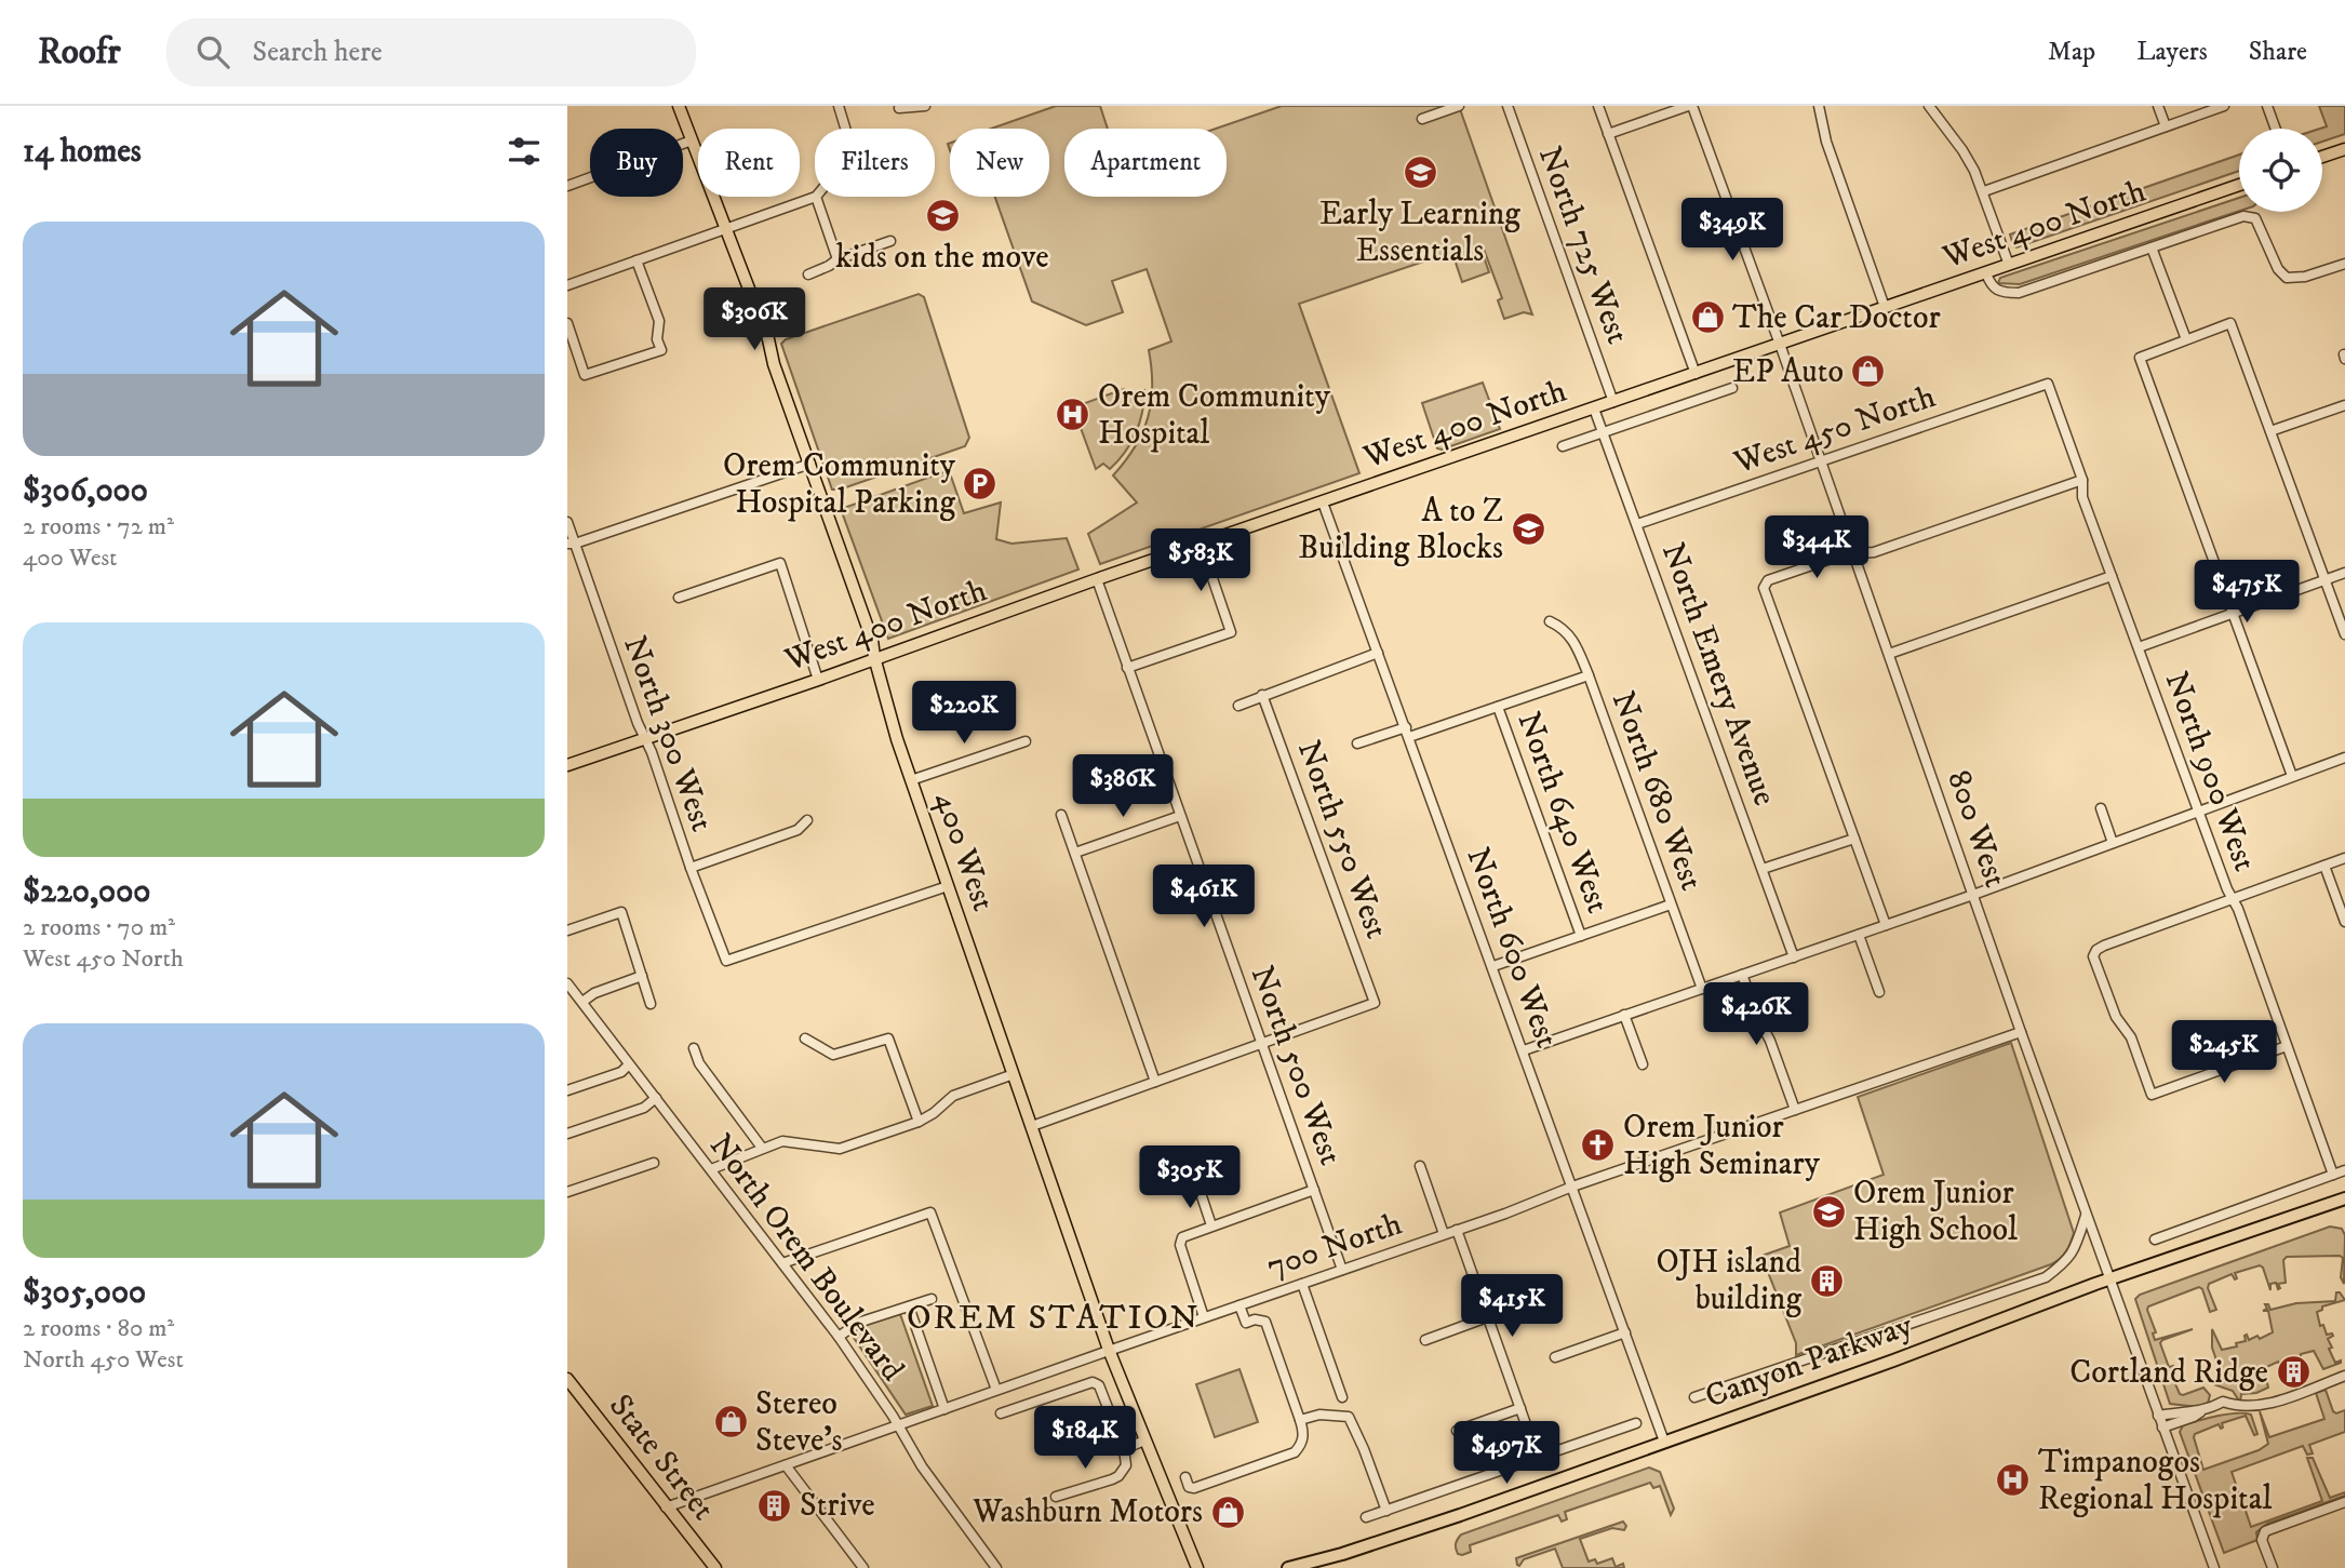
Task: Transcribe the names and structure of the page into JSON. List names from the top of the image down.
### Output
{
  "streets": {
    "highway": ["Canyon Parkway"],
    "main road": ["West 400 North", "400 West", "State Street"],
    "street": [
      "North 725 West",
      "West 450 North",
      "North Emery Avenue",
      "North 300 West",
      "North 900 West",
      "North 680 West",
      "North 640 West",
      "800 West",
      "North 550 West",
      "North 600 West",
      "North 500 West",
      "700 North",
      "North Orem Boulevard"
    ]
  },
  "crossings": [
    ["West 400 North", "North 725 West"],
    ["West 400 North", "North Emery Avenue"],
    ["West 400 North", "North 300 West"],
    ["West 400 North", "800 West"],
    ["West 400 North", "400 West"],
    ["West 400 North", "North 600 West"],
    ["West 400 North", "North 500 West"],
    ["West 450 North", "North Emery Avenue"],
    ["West 450 North", "North 900 West"],
    ["West 450 North", "800 West"],
    ["North 300 West", "400 West"],
    ["800 West", "700 North"],
    ["800 West", "Canyon Parkway"],
    ["North 550 West", "North 500 West"],
    ["400 West", "700 North"],
    ["North 600 West", "700 North"],
    ["North 600 West", "Canyon Parkway"],
    ["North 500 West", "700 North"],
    ["700 North", "North Orem Boulevard"],
    ["700 North", "State Street"]
  ],
  "districts": ["OREM STATION"],
  "places": {
    "school or university": [
      "Early Learning Essentials",
      "kids on the move",
      "A to Z Building Blocks",
      "Orem Junior High School"
    ],
    "shop": [
      "The Car Doctor",
      "EP Auto",
      "Stereo Steve's",
      "Washburn Motors"
    ],
    "hospital": ["Orem Community Hospital", "Timpanogos Regional Hospital"],
    "parking": ["Orem Community Hospital Parking"],
    "church": ["Orem Junior High Seminary"],
    "building": ["OJH island building", "Cortland Ridge", "Strive"]
  },
  "page": {
    "header": "Roofr",
    "search": "Search here",
    "nav": ["Map", "Layers", "Share"],
    "heading": "14 homes",
    "chip": [
      "Buy",
      "Rent",
      "Filters",
      "New",
      "Apartment"
    ],
    "list": [
      {
        "name": "$306,000",
        "note": "2 rooms · 72 m² · 400 West"
      },
      {
        "name": "$220,000",
        "note": "2 rooms · 70 m² · West 450 North"
      },
      {
        "name": "$305,000",
        "note": "2 rooms · 80 m² · North 450 West"
      }
    ],
    "price": [
      "$349K",
      "$306K",
      "$344K",
      "$583K",
      "$475K",
      "$220K",
      "$386K",
      "$461K",
      "$426K",
      "$245K",
      "$305K",
      "$415K",
      "$184K",
      "$497K"
    ]
  }
}
